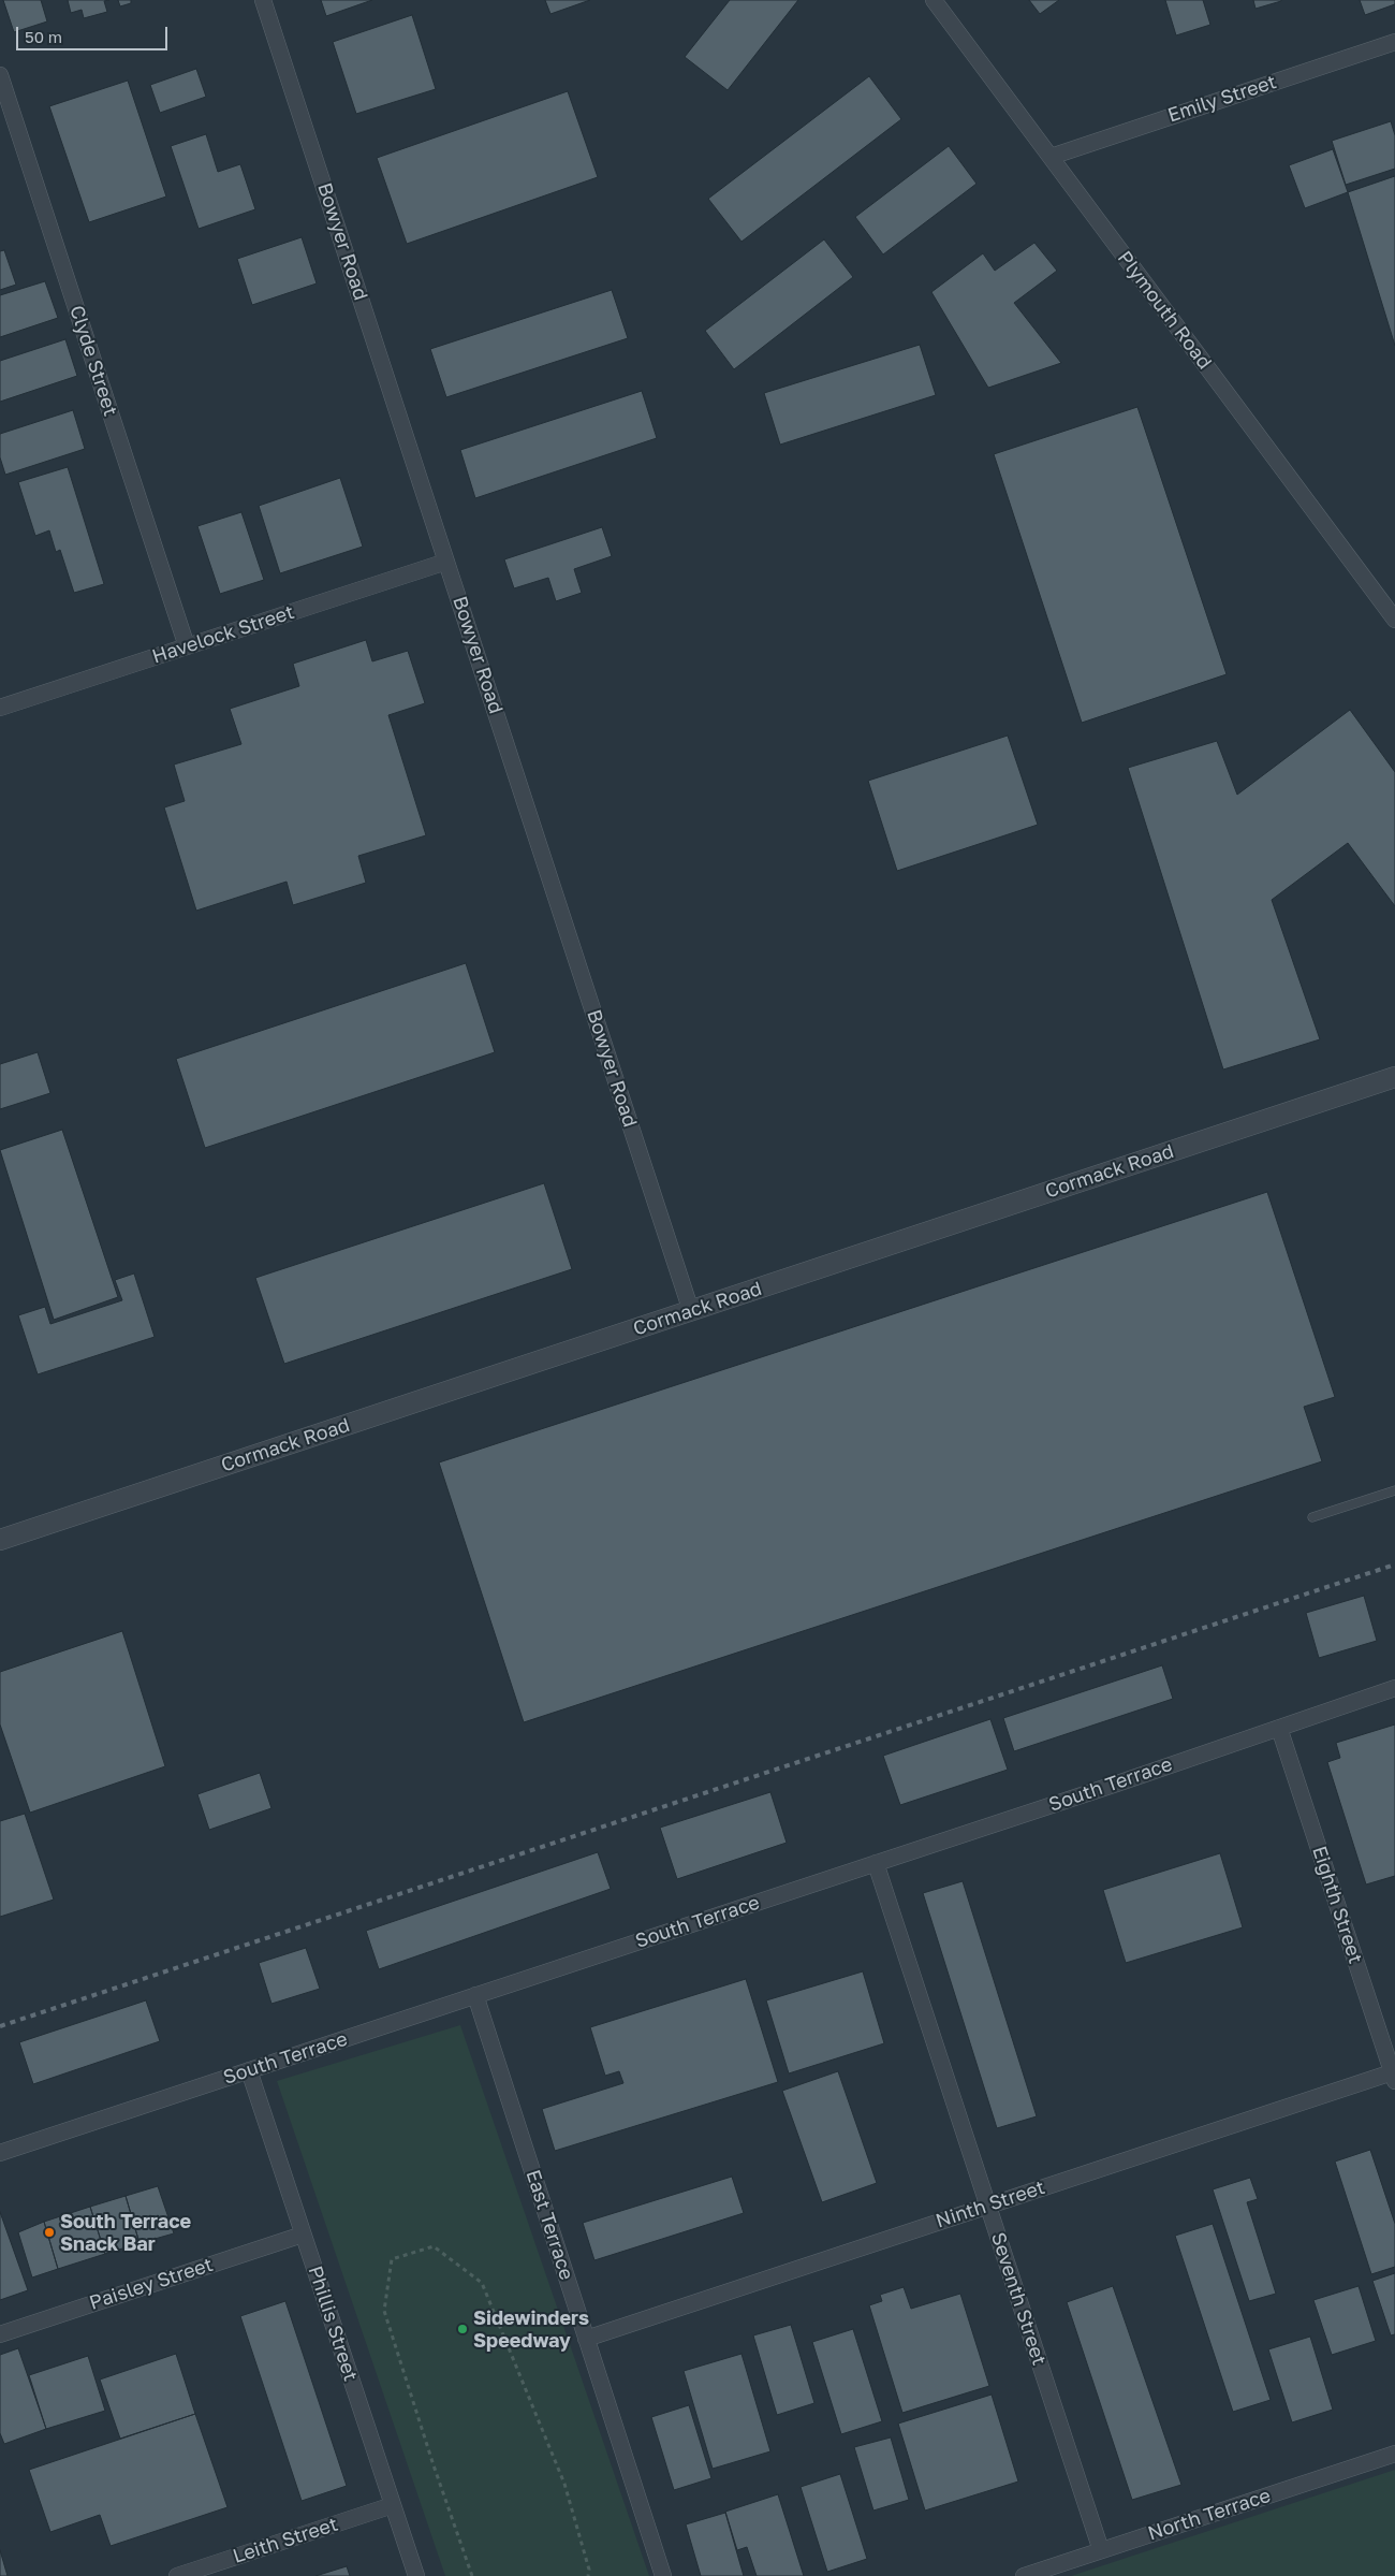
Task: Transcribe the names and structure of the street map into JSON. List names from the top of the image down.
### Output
{
  "streets": {
    "street": [
      "Emily Street",
      "Bowyer Road",
      "Plymouth Road",
      "Clyde Street",
      "Havelock Street",
      "Cormack Road",
      "South Terrace",
      "Eighth Street",
      "Ninth Street",
      "East Terrace",
      "Paisley Street",
      "Seventh Street",
      "Phillis Street",
      "North Terrace",
      "Leith Street"
    ]
  },
  "crossings": [
    ["Emily Street", "Plymouth Road"],
    ["Bowyer Road", "Havelock Street"],
    ["Bowyer Road", "Cormack Road"],
    ["Clyde Street", "Havelock Street"],
    ["South Terrace", "Eighth Street"],
    ["South Terrace", "East Terrace"],
    ["South Terrace", "Seventh Street"],
    ["South Terrace", "Phillis Street"],
    ["Eighth Street", "Ninth Street"],
    ["Ninth Street", "East Terrace"],
    ["Ninth Street", "Seventh Street"],
    ["Paisley Street", "Phillis Street"],
    ["Seventh Street", "North Terrace"],
    ["Phillis Street", "Leith Street"]
  ],
  "places": ["South Terrace Snack Bar", "Sidewinders Speedway"],
  "scale_bar": "50 m"
}
